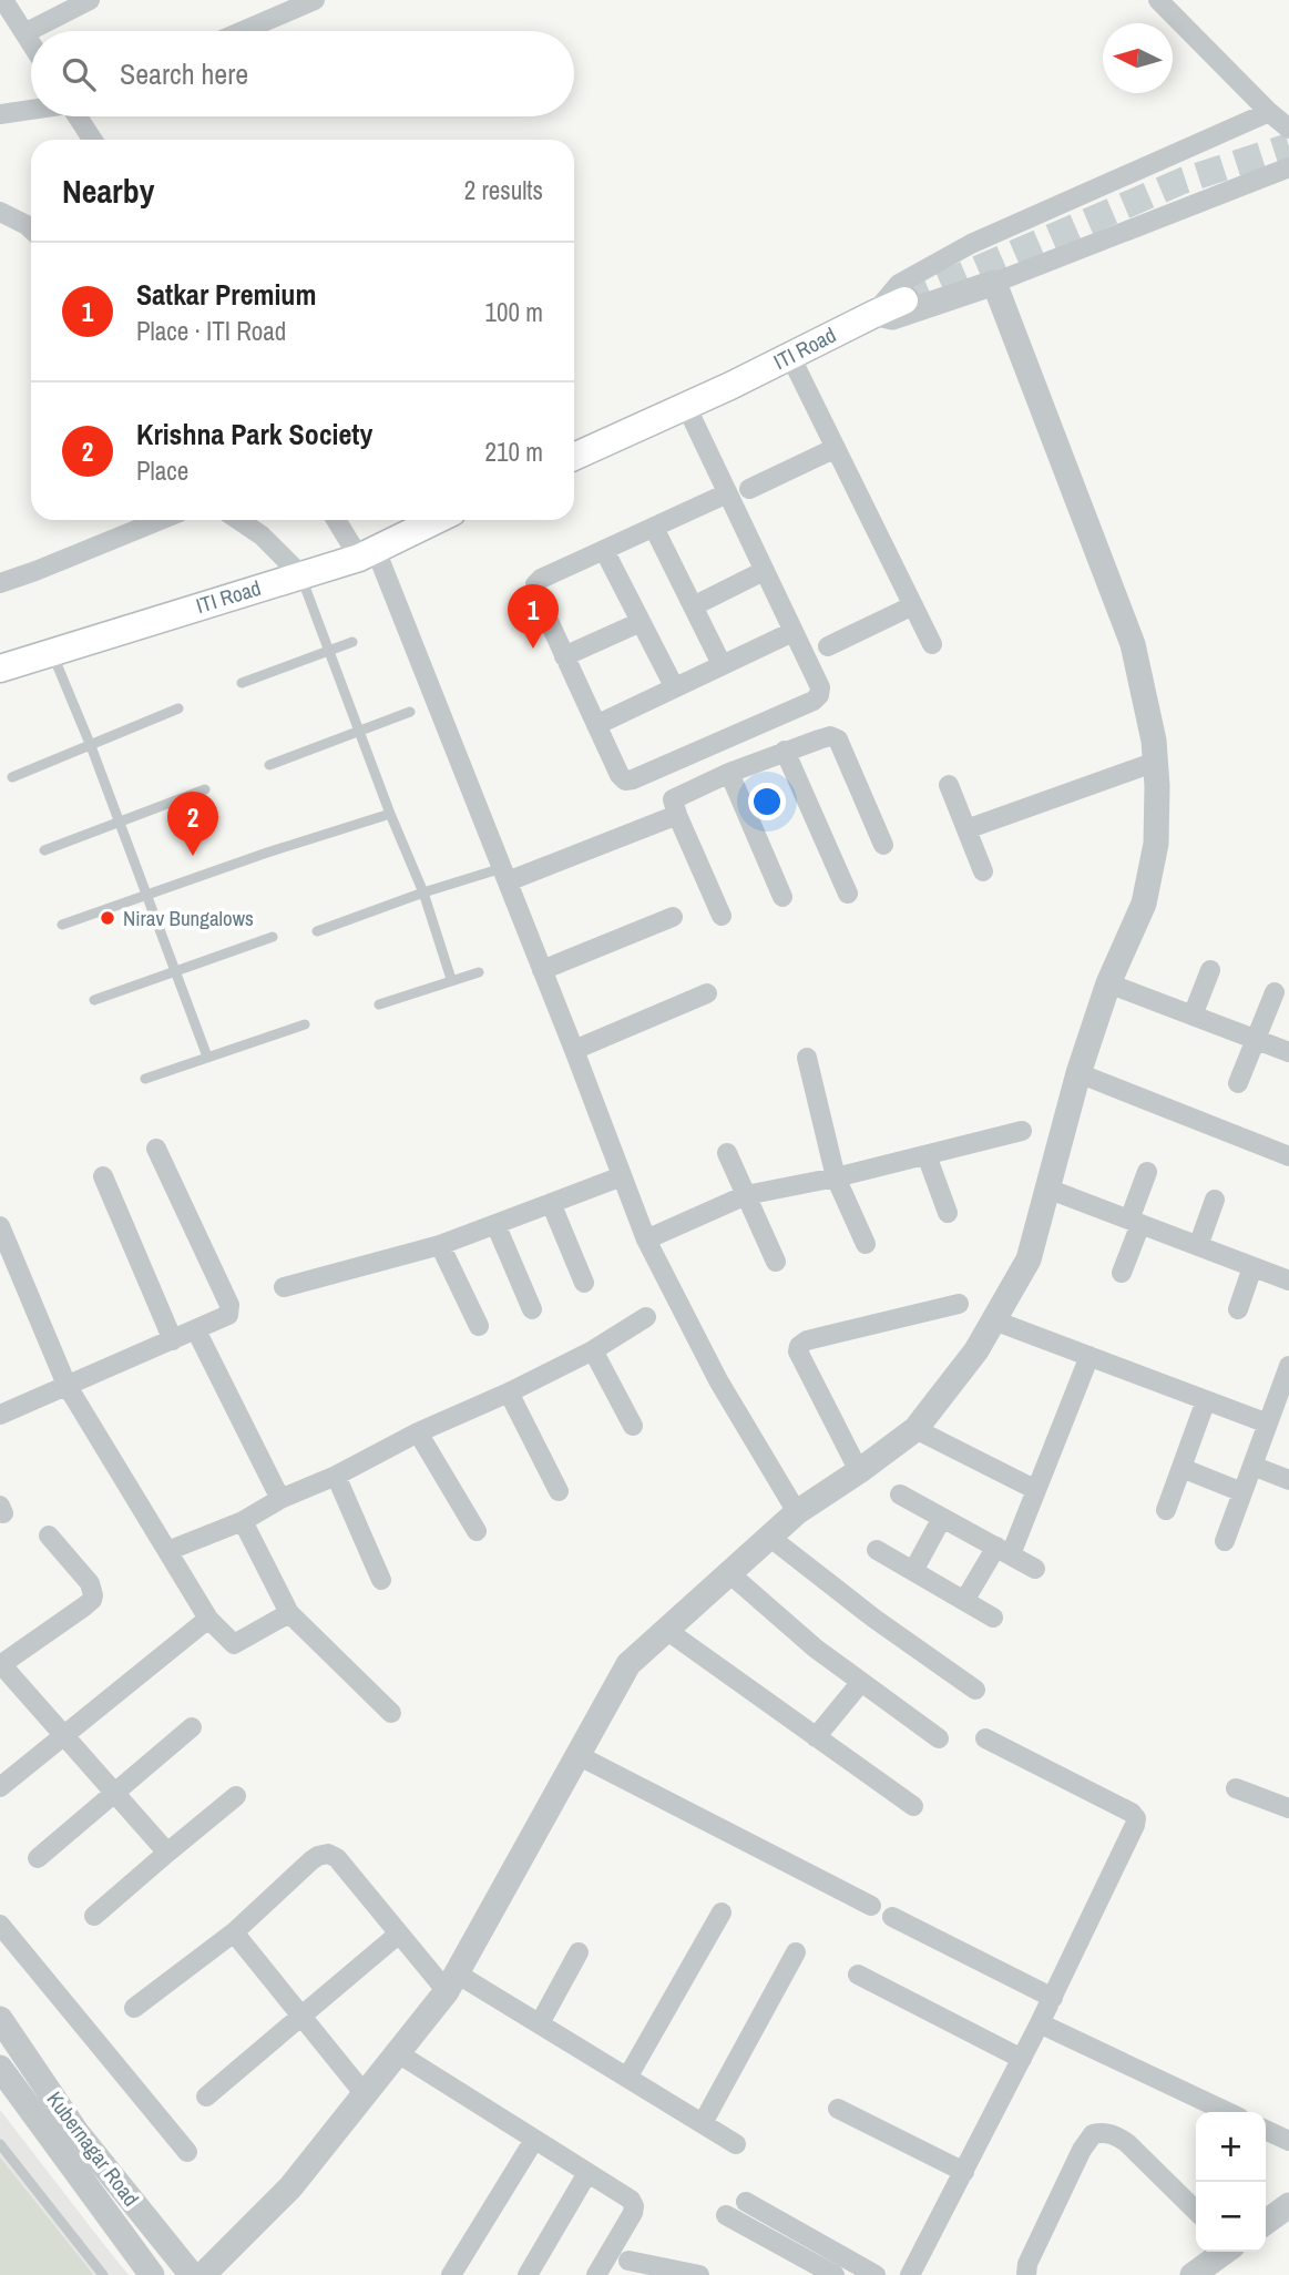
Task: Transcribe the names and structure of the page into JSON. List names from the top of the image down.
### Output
{
  "streets": {
    "main road": ["ITI Road"],
    "street": ["Kubernagar Road"]
  },
  "places": ["Nirav Bungalows"],
  "north": "left",
  "page": {
    "search": "Search here",
    "heading": ["Nearby", "2 results"],
    "list": [
      {
        "mark": "1",
        "name": "Satkar Premium",
        "note": "Place · ITI Road",
        "value": "100 m"
      },
      {
        "mark": "2",
        "name": "Krishna Park Society",
        "note": "Place",
        "value": "210 m"
      }
    ],
    "pins": ["1", "2"],
    "map_buttons": ["+", "−"]
  }
}
